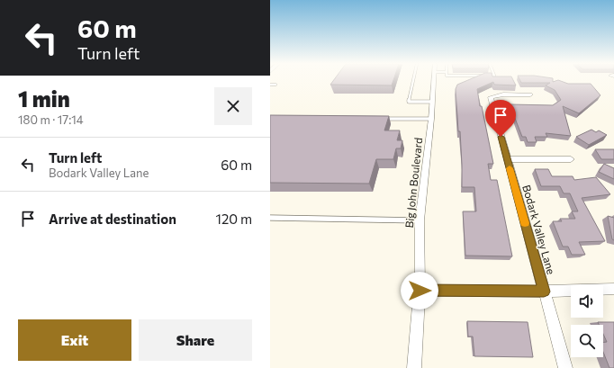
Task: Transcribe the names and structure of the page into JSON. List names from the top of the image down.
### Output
{
  "streets": {
    "street": ["Big John Boulevard", "Bodark Valley Lane"]
  },
  "page": {
    "turn": ["60 m", "Turn left"],
    "heading": ["1 min", "180 m · 17:14"],
    "list": [
      {
        "name": "Turn left",
        "note": "Bodark Valley Lane",
        "value": "60 m"
      },
      {
        "name": "Arrive at destination",
        "value": "120 m"
      }
    ],
    "buttons": ["Exit", "Share"]
  }
}
